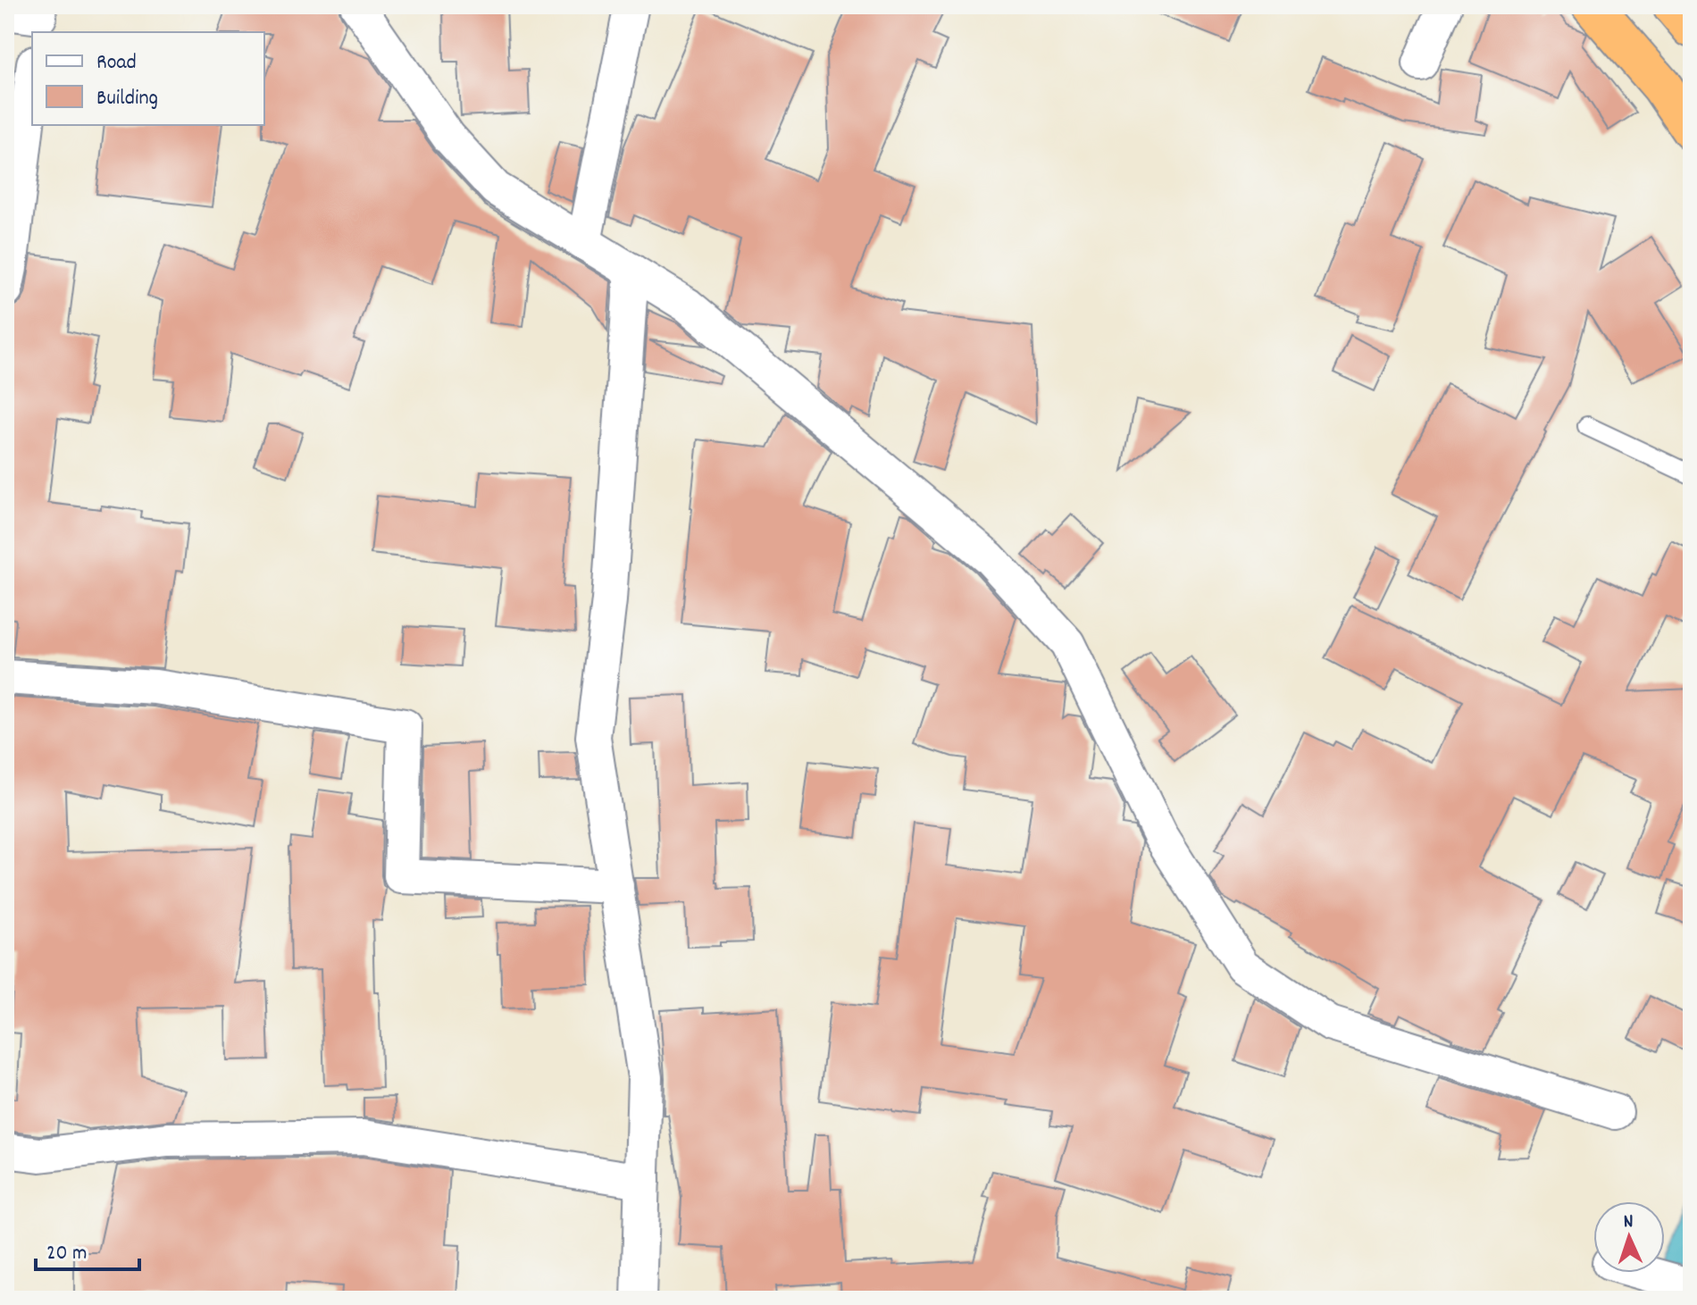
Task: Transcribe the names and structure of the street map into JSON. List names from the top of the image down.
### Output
{
  "legend": ["Road", "Building"],
  "scale_bar": "20 m",
  "north": "top"
}
